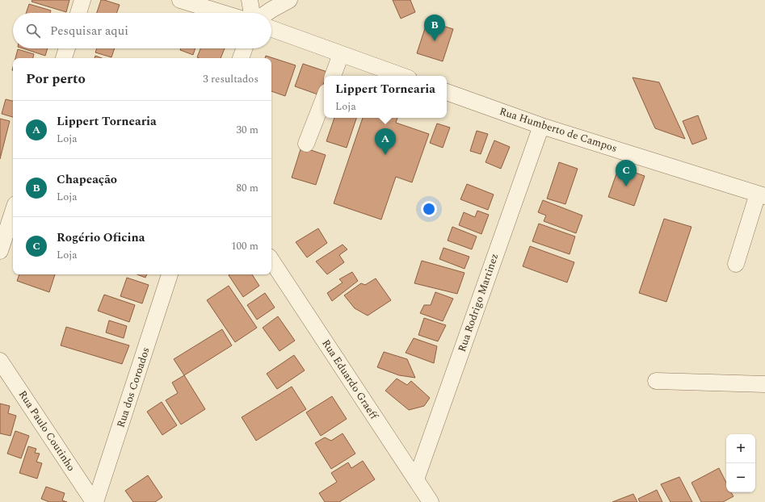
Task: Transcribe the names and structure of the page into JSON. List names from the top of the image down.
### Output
{
  "streets": {
    "street": [
      "Rua Humberto de Campos",
      "Rua Rodrigo Martinez",
      "Rua Eduardo Graeff",
      "Rua dos Coroados",
      "Rua Paulo Coutinho"
    ]
  },
  "crossings": [
    ["Rua Humberto de Campos", "Rua Rodrigo Martinez"],
    ["Rua Rodrigo Martinez", "Rua Eduardo Graeff"],
    ["Rua dos Coroados", "Rua Paulo Coutinho"]
  ],
  "page": {
    "search": "Pesquisar aqui",
    "pins": ["B", "A", "C"],
    "heading": ["Por perto", "3 resultados"],
    "popup": ["Lippert Tornearia", "Loja"],
    "list": [
      {
        "mark": "A",
        "name": "Lippert Tornearia",
        "note": "Loja",
        "value": "30 m"
      },
      {
        "mark": "B",
        "name": "Chapeação",
        "note": "Loja",
        "value": "80 m"
      },
      {
        "mark": "C",
        "name": "Rogério Oficina",
        "note": "Loja",
        "value": "100 m"
      }
    ],
    "map_buttons": ["+", "−"]
  }
}
